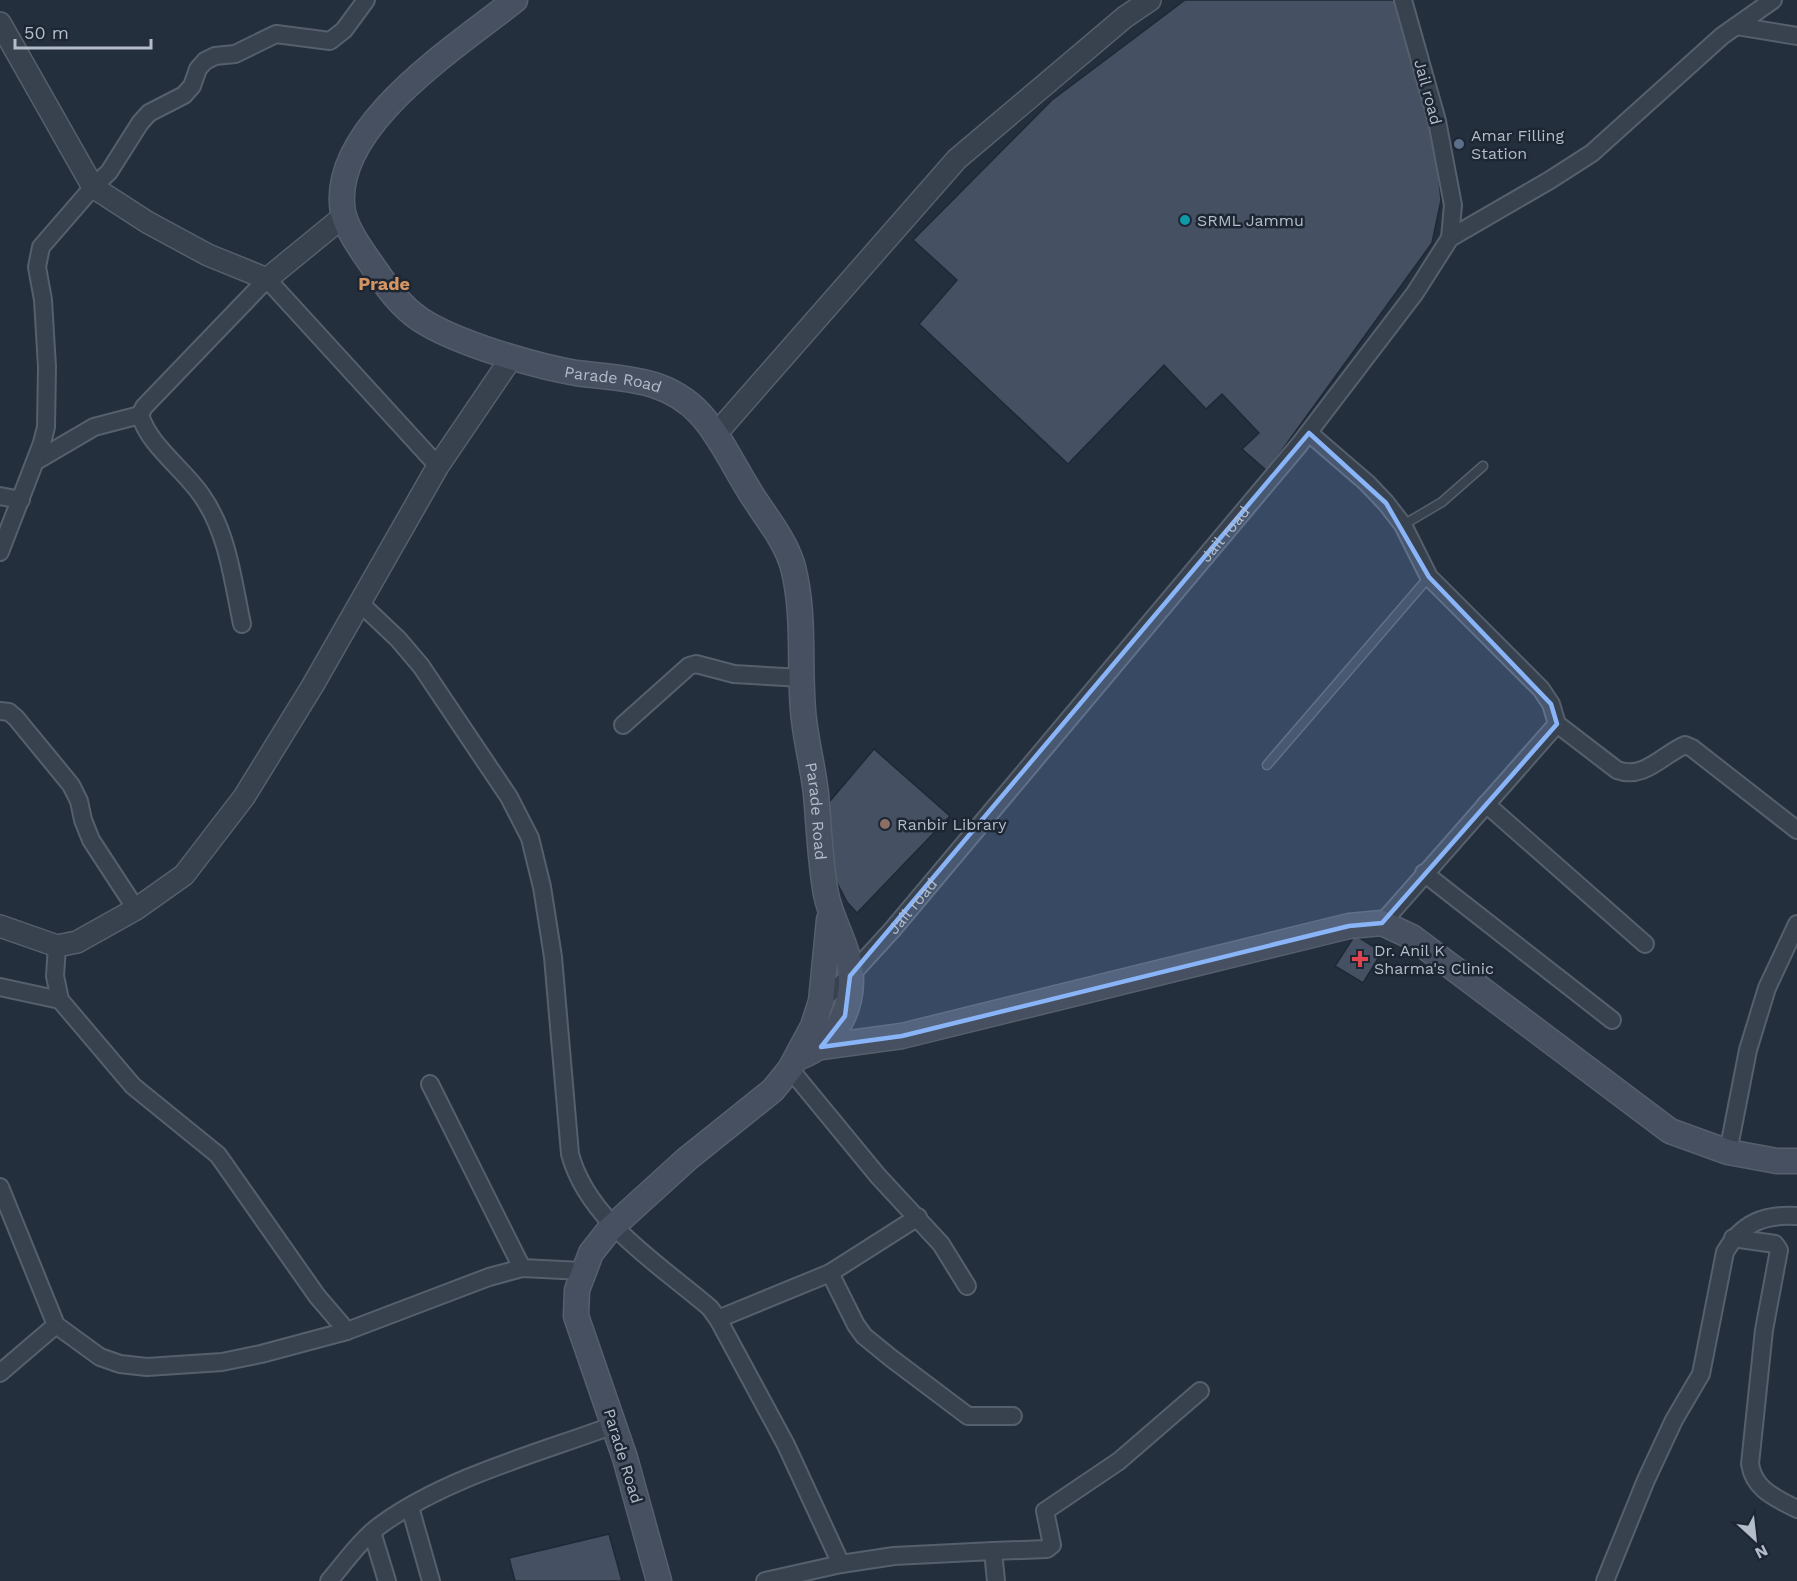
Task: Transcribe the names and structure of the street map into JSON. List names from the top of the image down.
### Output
{
  "streets": {
    "main road": ["Parade Road"],
    "street": ["Jail road"]
  },
  "crossings": [
    ["Jail road", "Parade Road"]
  ],
  "districts": ["Prade"],
  "places": {
    "other": ["Amar Filling Station", "SRML Jammu", "Ranbir Library"],
    "health": ["Dr. Anil K Sharma's Clinic"]
  },
  "scale_bar": "50 m",
  "north": "bottom right"
}
